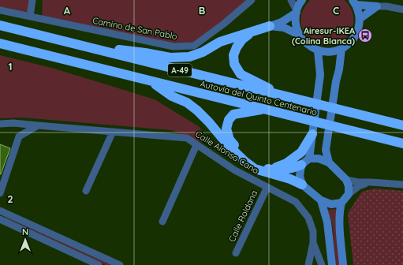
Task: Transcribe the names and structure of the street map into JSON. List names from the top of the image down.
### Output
{
  "streets": {
    "highway": ["A-49", "Autovía del Quinto Centenario"],
    "street": ["Camino de San Pablo", "Calle Alonso Cano", "Calle Roldana"]
  },
  "crossings": [
    ["Calle Alonso Cano", "Calle Roldana"]
  ],
  "places": {
    "bus stop": ["Airesur-IKEA (Colina Blanca)"]
  },
  "north": "top",
  "grid": {
    "columns": ["A", "B", "C"],
    "rows": ["1", "2"]
  }
}
